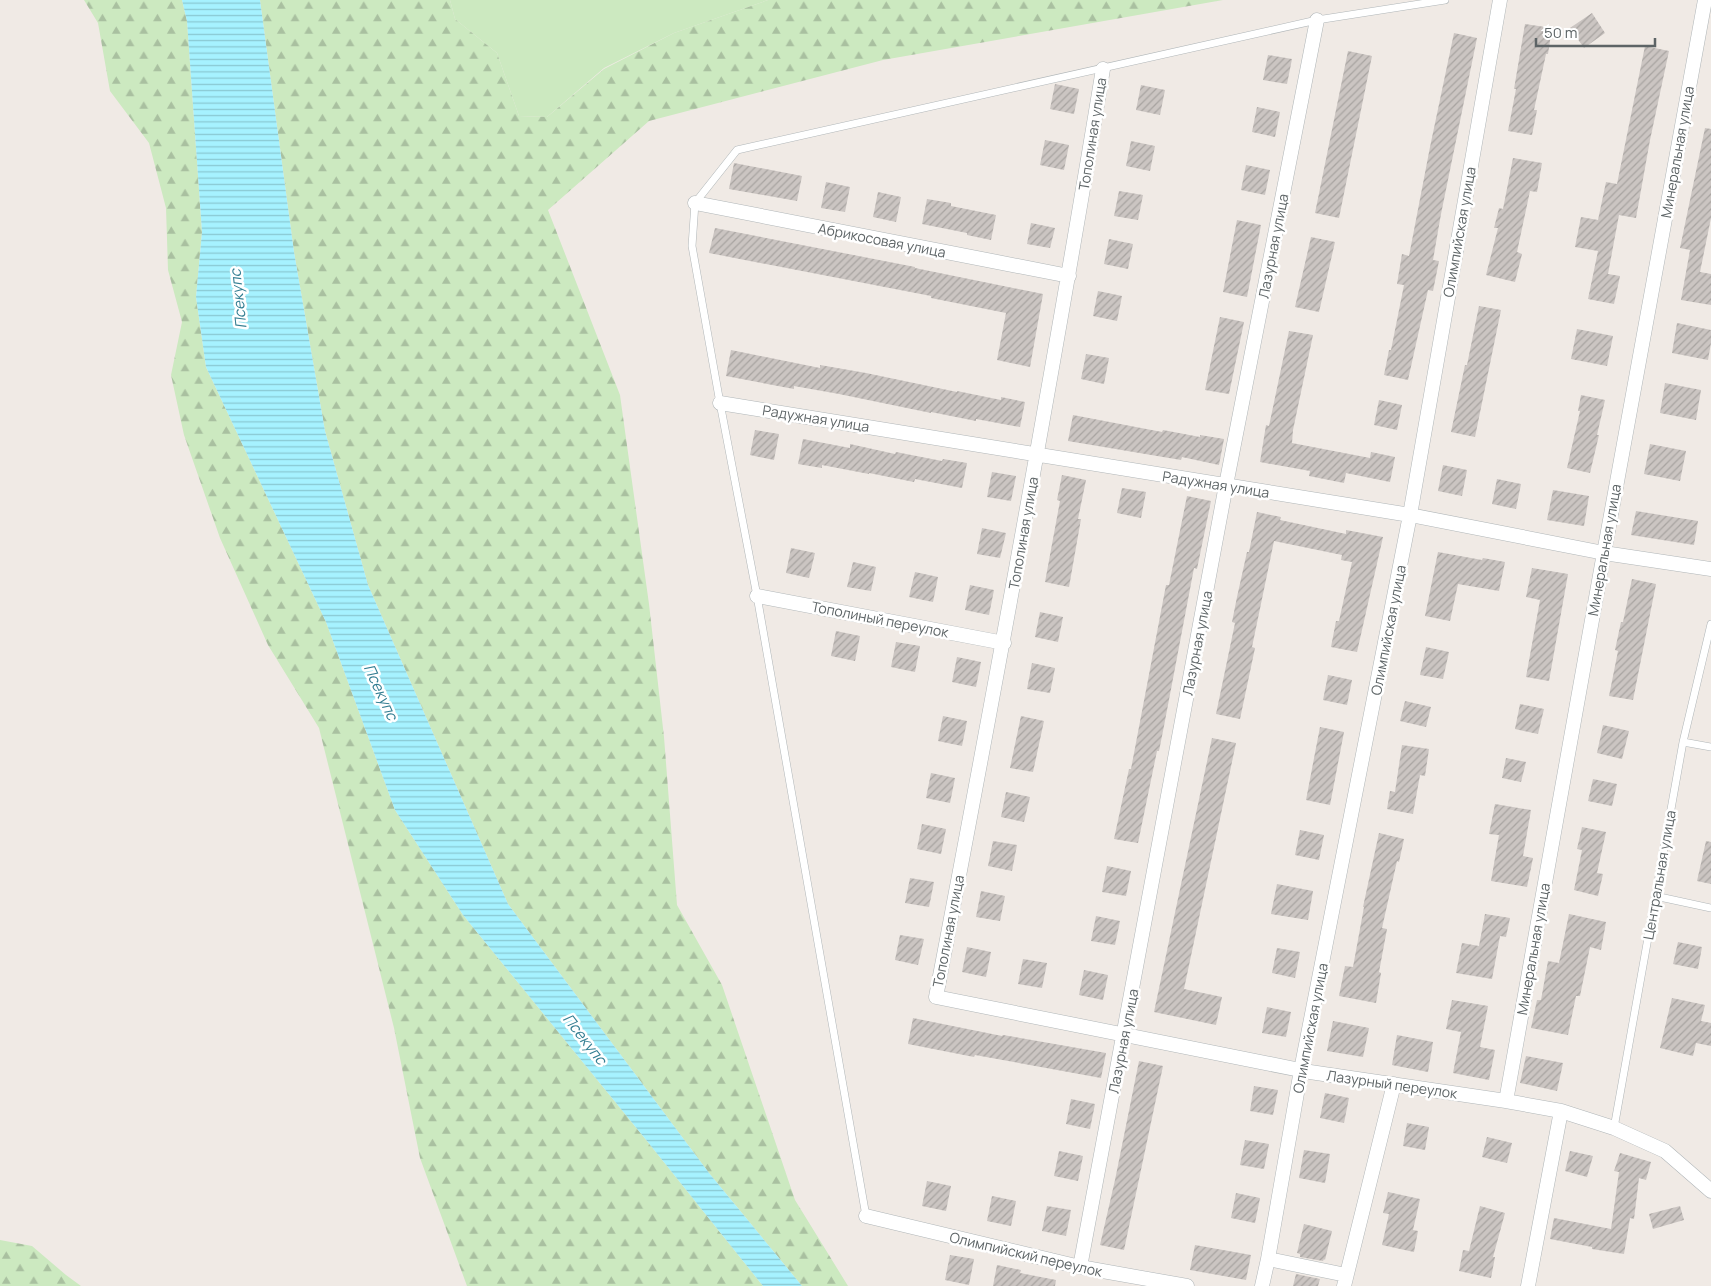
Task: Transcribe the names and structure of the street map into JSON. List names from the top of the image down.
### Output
{
  "streets": {
    "street": [
      "Тополиная улица",
      "Минеральная улица",
      "Олимпийская улица",
      "Абрикосовая улица",
      "Лазурная улица",
      "Радужная улица",
      "Тополиный переулок",
      "Лазурный переулок",
      "Олимпийский переулок"
    ],
    "lane": ["Центральная улица"]
  },
  "crossings": [
    ["Тополиная улица", "Абрикосовая улица"],
    ["Тополиная улица", "Радужная улица"],
    ["Тополиная улица", "Тополиный переулок"],
    ["Тополиная улица", "Лазурный переулок"],
    ["Минеральная улица", "Радужная улица"],
    ["Минеральная улица", "Лазурный переулок"],
    ["Олимпийская улица", "Радужная улица"],
    ["Олимпийская улица", "Лазурный переулок"],
    ["Лазурная улица", "Радужная улица"],
    ["Лазурная улица", "Лазурный переулок"],
    ["Лазурная улица", "Олимпийский переулок"],
    ["Центральная улица", "Лазурный переулок"]
  ],
  "water": ["Псекупс"],
  "scale_bar": "50 m"
}
